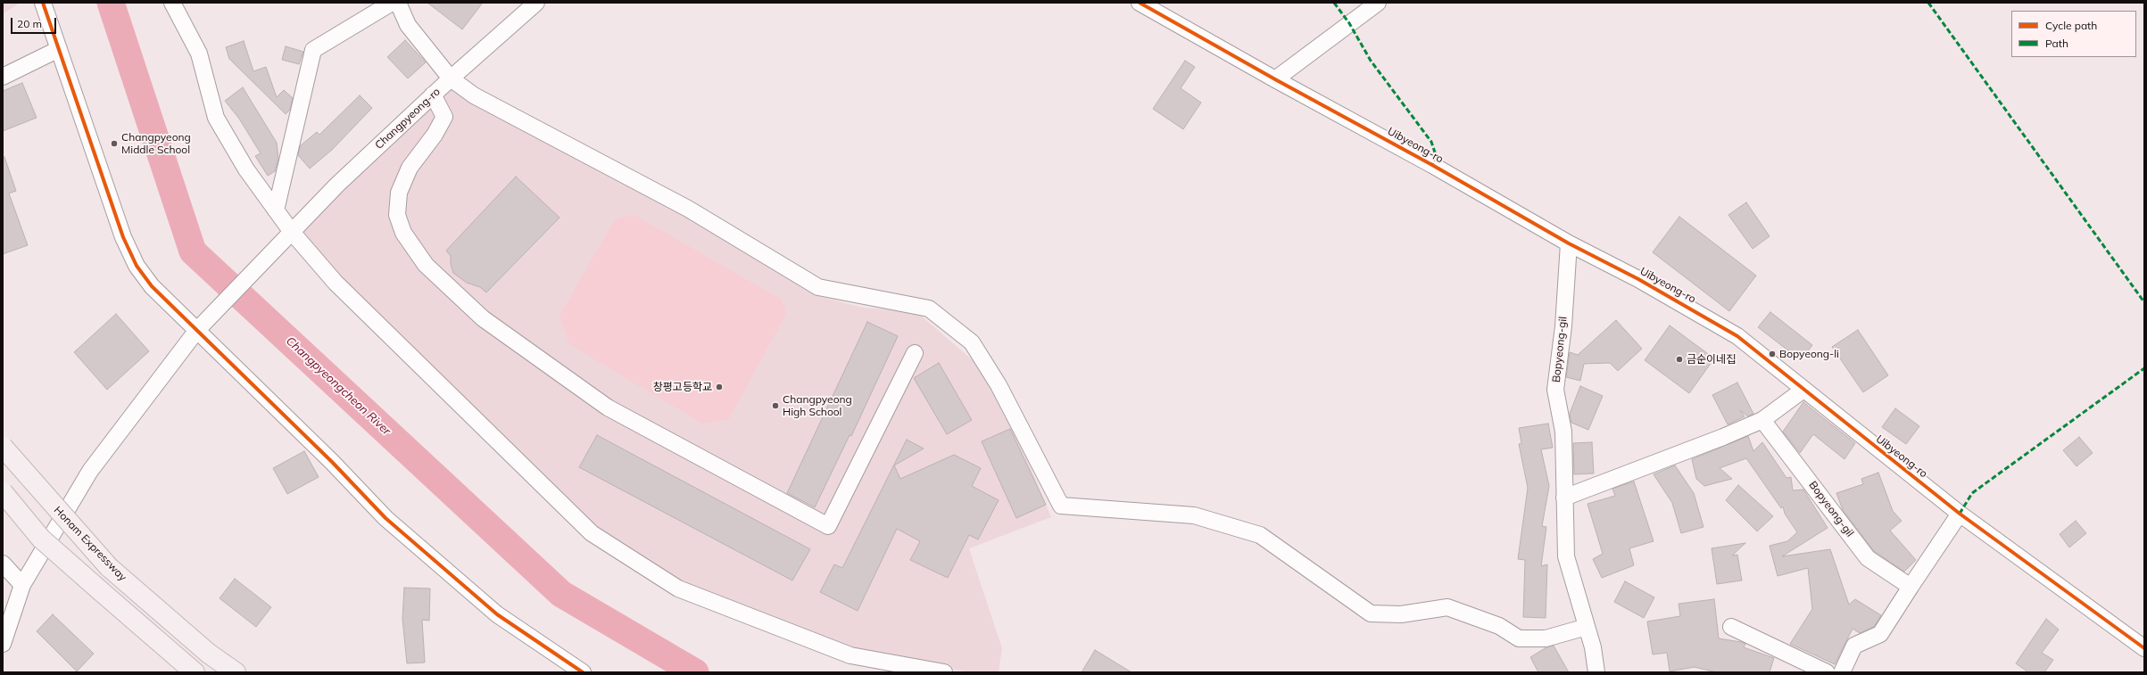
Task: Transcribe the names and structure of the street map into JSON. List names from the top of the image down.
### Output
{
  "streets": {
    "highway": ["Honam Expressway"],
    "street": ["Changpyeong-ro", "Uibyeong-ro", "Bopyeong-gil"]
  },
  "crossings": [
    ["Uibyeong-ro", "Bopyeong-gil"]
  ],
  "water": ["Changpyeongcheon River"],
  "places": [
    "Changpyeong Middle School",
    "Bopyeong-li",
    "금순이네집",
    "창평고등학교",
    "Changpyeong High School"
  ],
  "legend": ["Cycle path", "Path"],
  "scale_bar": "20 m"
}
